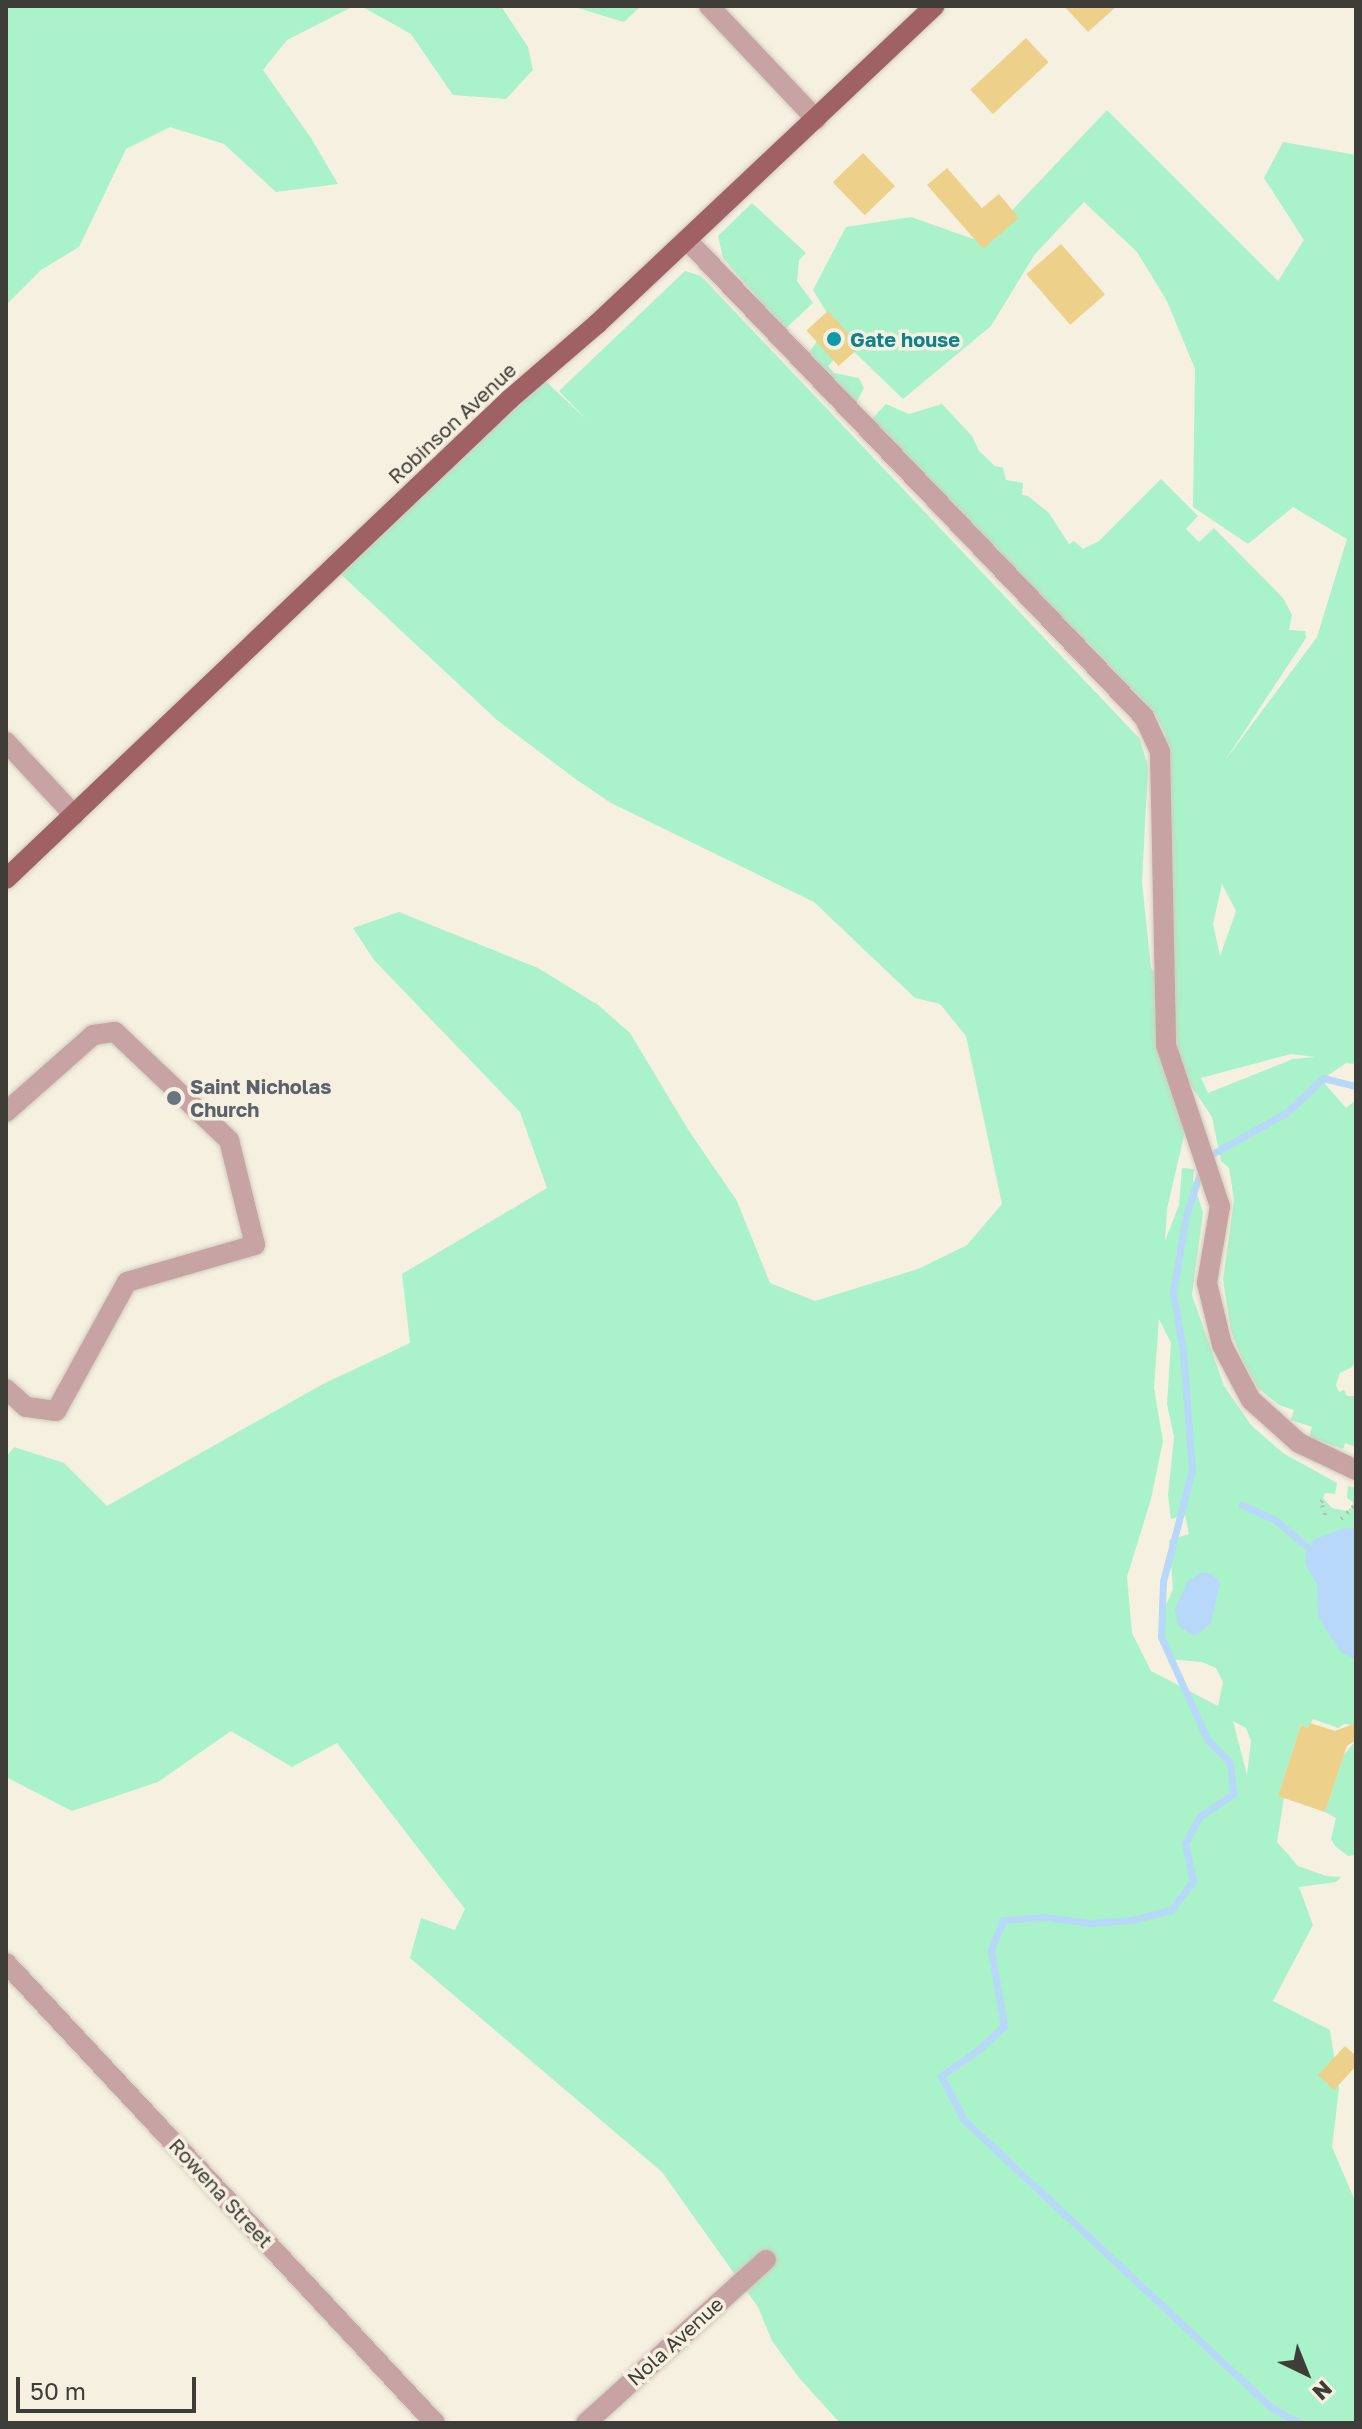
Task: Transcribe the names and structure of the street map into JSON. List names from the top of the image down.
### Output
{
  "streets": {
    "main road": ["Robinson Avenue"],
    "street": ["Rowena Street", "Nola Avenue"]
  },
  "places": ["Gate house", "Saint Nicholas Church"],
  "scale_bar": "50 m",
  "north": "bottom right"
}
